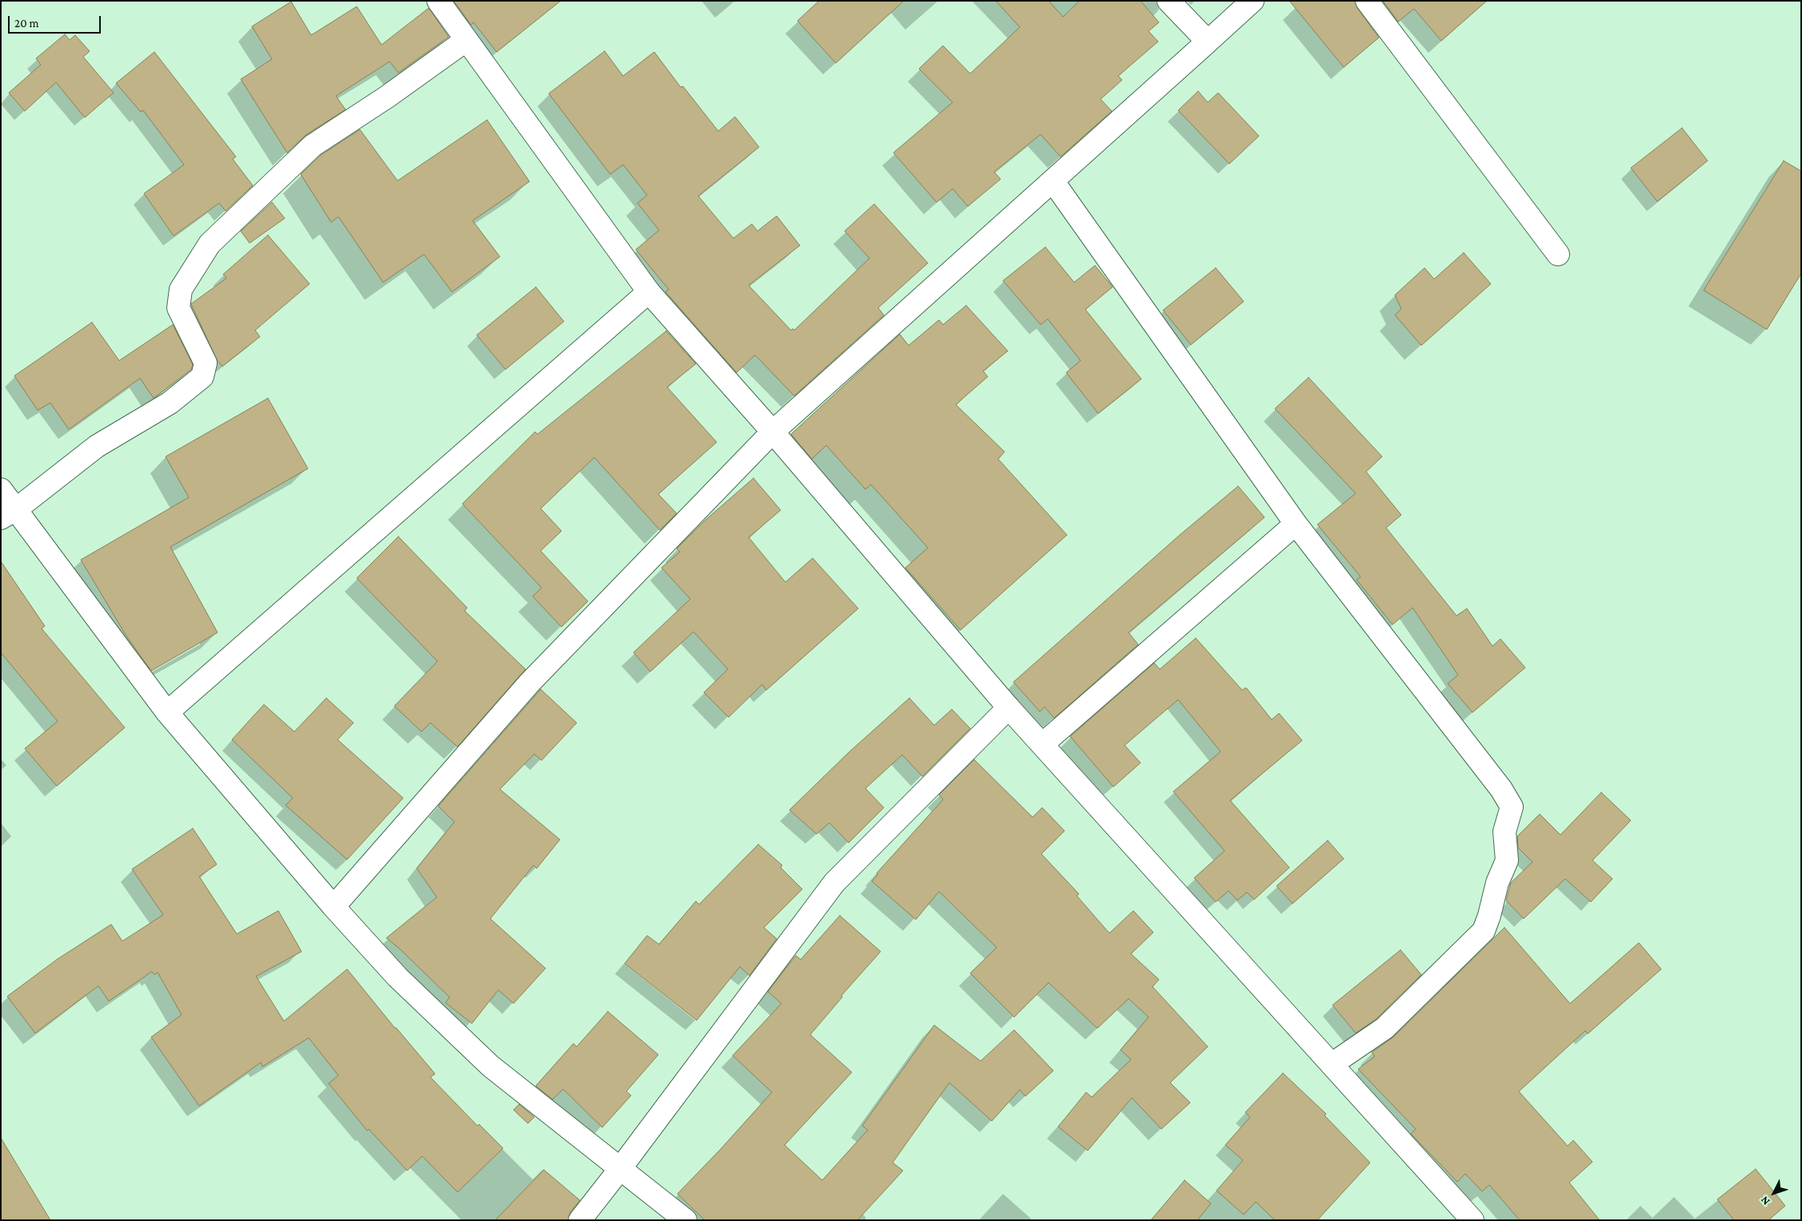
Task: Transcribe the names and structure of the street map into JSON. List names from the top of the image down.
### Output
{
  "scale_bar": "20 m",
  "north": "bottom left"
}
